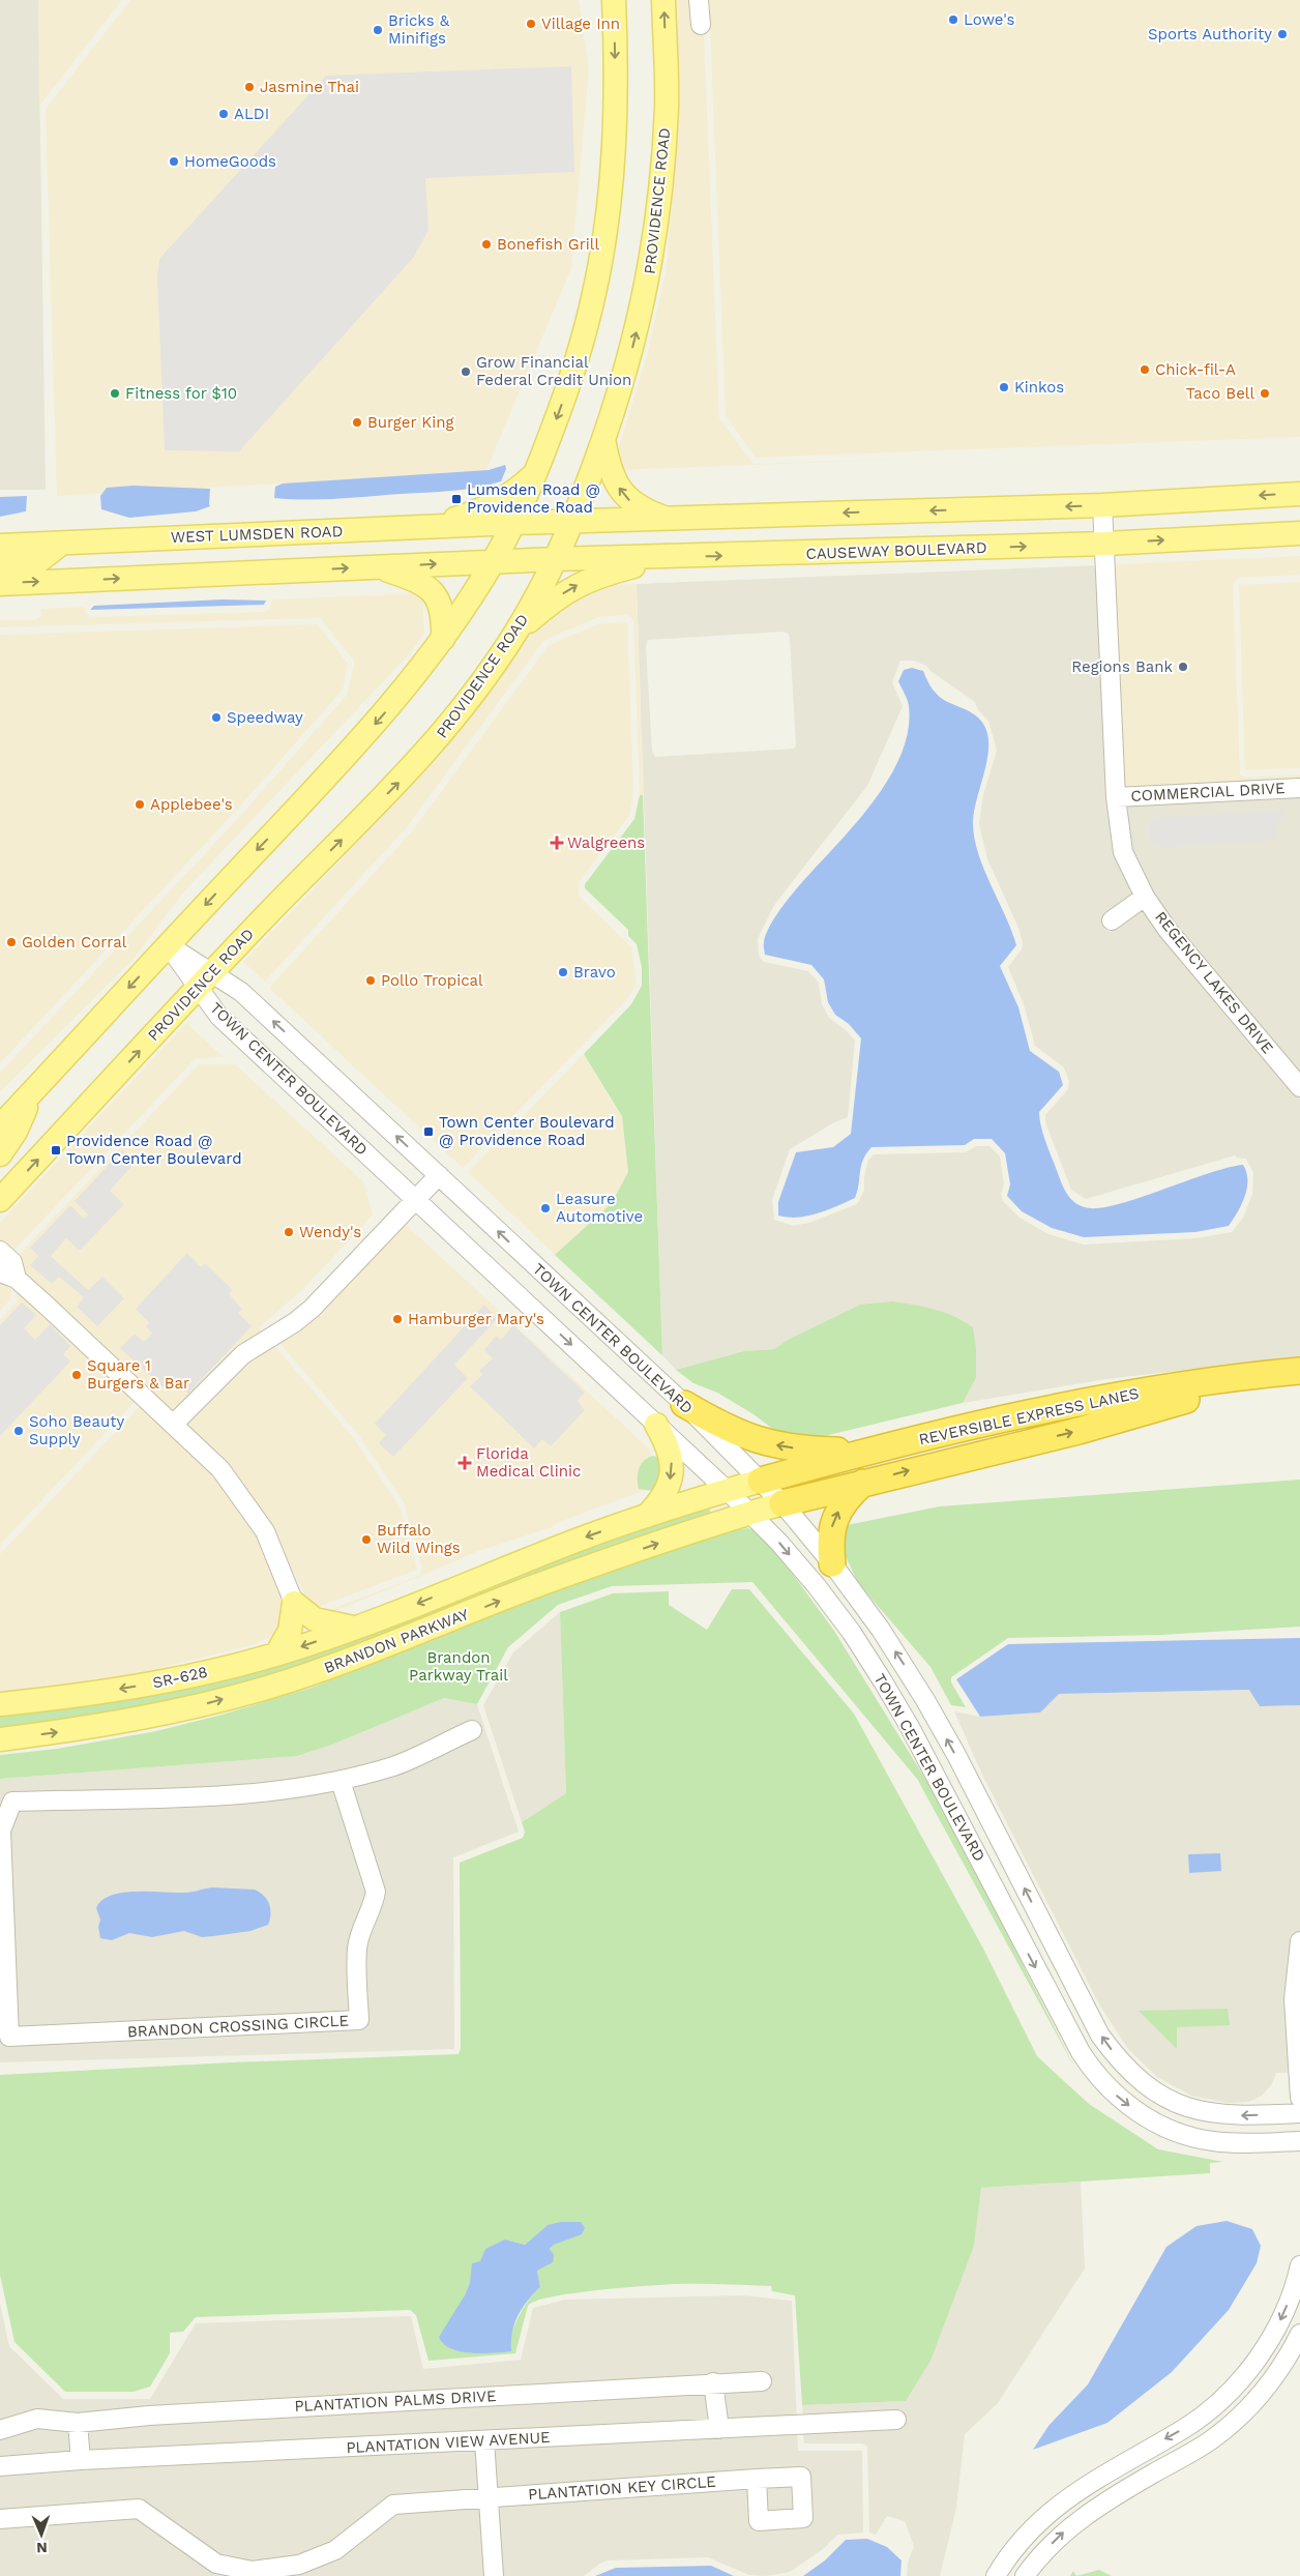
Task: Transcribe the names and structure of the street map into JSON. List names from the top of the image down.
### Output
{
  "streets": {
    "highway": ["REVERSIBLE EXPRESS LANES"],
    "main road": [
      "PROVIDENCE ROAD",
      "WEST LUMSDEN ROAD",
      "CAUSEWAY BOULEVARD",
      "BRANDON PARKWAY",
      "SR-628"
    ],
    "street": [
      "COMMERCIAL DRIVE",
      "REGENCY LAKES DRIVE",
      "TOWN CENTER BOULEVARD",
      "BRANDON CROSSING CIRCLE",
      "PLANTATION PALMS DRIVE",
      "PLANTATION VIEW AVENUE",
      "PLANTATION KEY CIRCLE"
    ]
  },
  "crossings": [
    ["PROVIDENCE ROAD", "CAUSEWAY BOULEVARD"],
    ["PROVIDENCE ROAD", "TOWN CENTER BOULEVARD"],
    ["CAUSEWAY BOULEVARD", "REGENCY LAKES DRIVE"],
    ["COMMERCIAL DRIVE", "REGENCY LAKES DRIVE"],
    ["TOWN CENTER BOULEVARD", "REVERSIBLE EXPRESS LANES"],
    ["TOWN CENTER BOULEVARD", "BRANDON PARKWAY"],
    ["REVERSIBLE EXPRESS LANES", "BRANDON PARKWAY"],
    ["BRANDON PARKWAY", "SR-628"]
  ],
  "one_way": ["SR-628"],
  "parks": ["Brandon Parkway Trail"],
  "places": {
    "other": [
      "Lowe's",
      "Village Inn",
      "Bricks & Minifigs",
      "Sports Authority",
      "Jasmine Thai",
      "ALDI",
      "HomeGoods",
      "Bonefish Grill",
      "Chick-fil-A",
      "Grow Financial Federal Credit Union",
      "Kinkos",
      "Fitness for $10",
      "Taco Bell",
      "Burger King",
      "Regions Bank",
      "Speedway",
      "Applebee's",
      "Golden Corral",
      "Bravo",
      "Pollo Tropical",
      "Leasure Automotive",
      "Wendy's",
      "Hamburger Mary's",
      "Square 1 Burgers & Bar",
      "Soho Beauty Supply",
      "Buffalo Wild Wings"
    ],
    "transit": ["Lumsden Road @ Providence Road", "Town Center Boulevard @ Providence Road", "Providence Road @ Town Center Boulevard"],
    "health": ["Walgreens", "Florida Medical Clinic"]
  },
  "north": "bottom"
}
